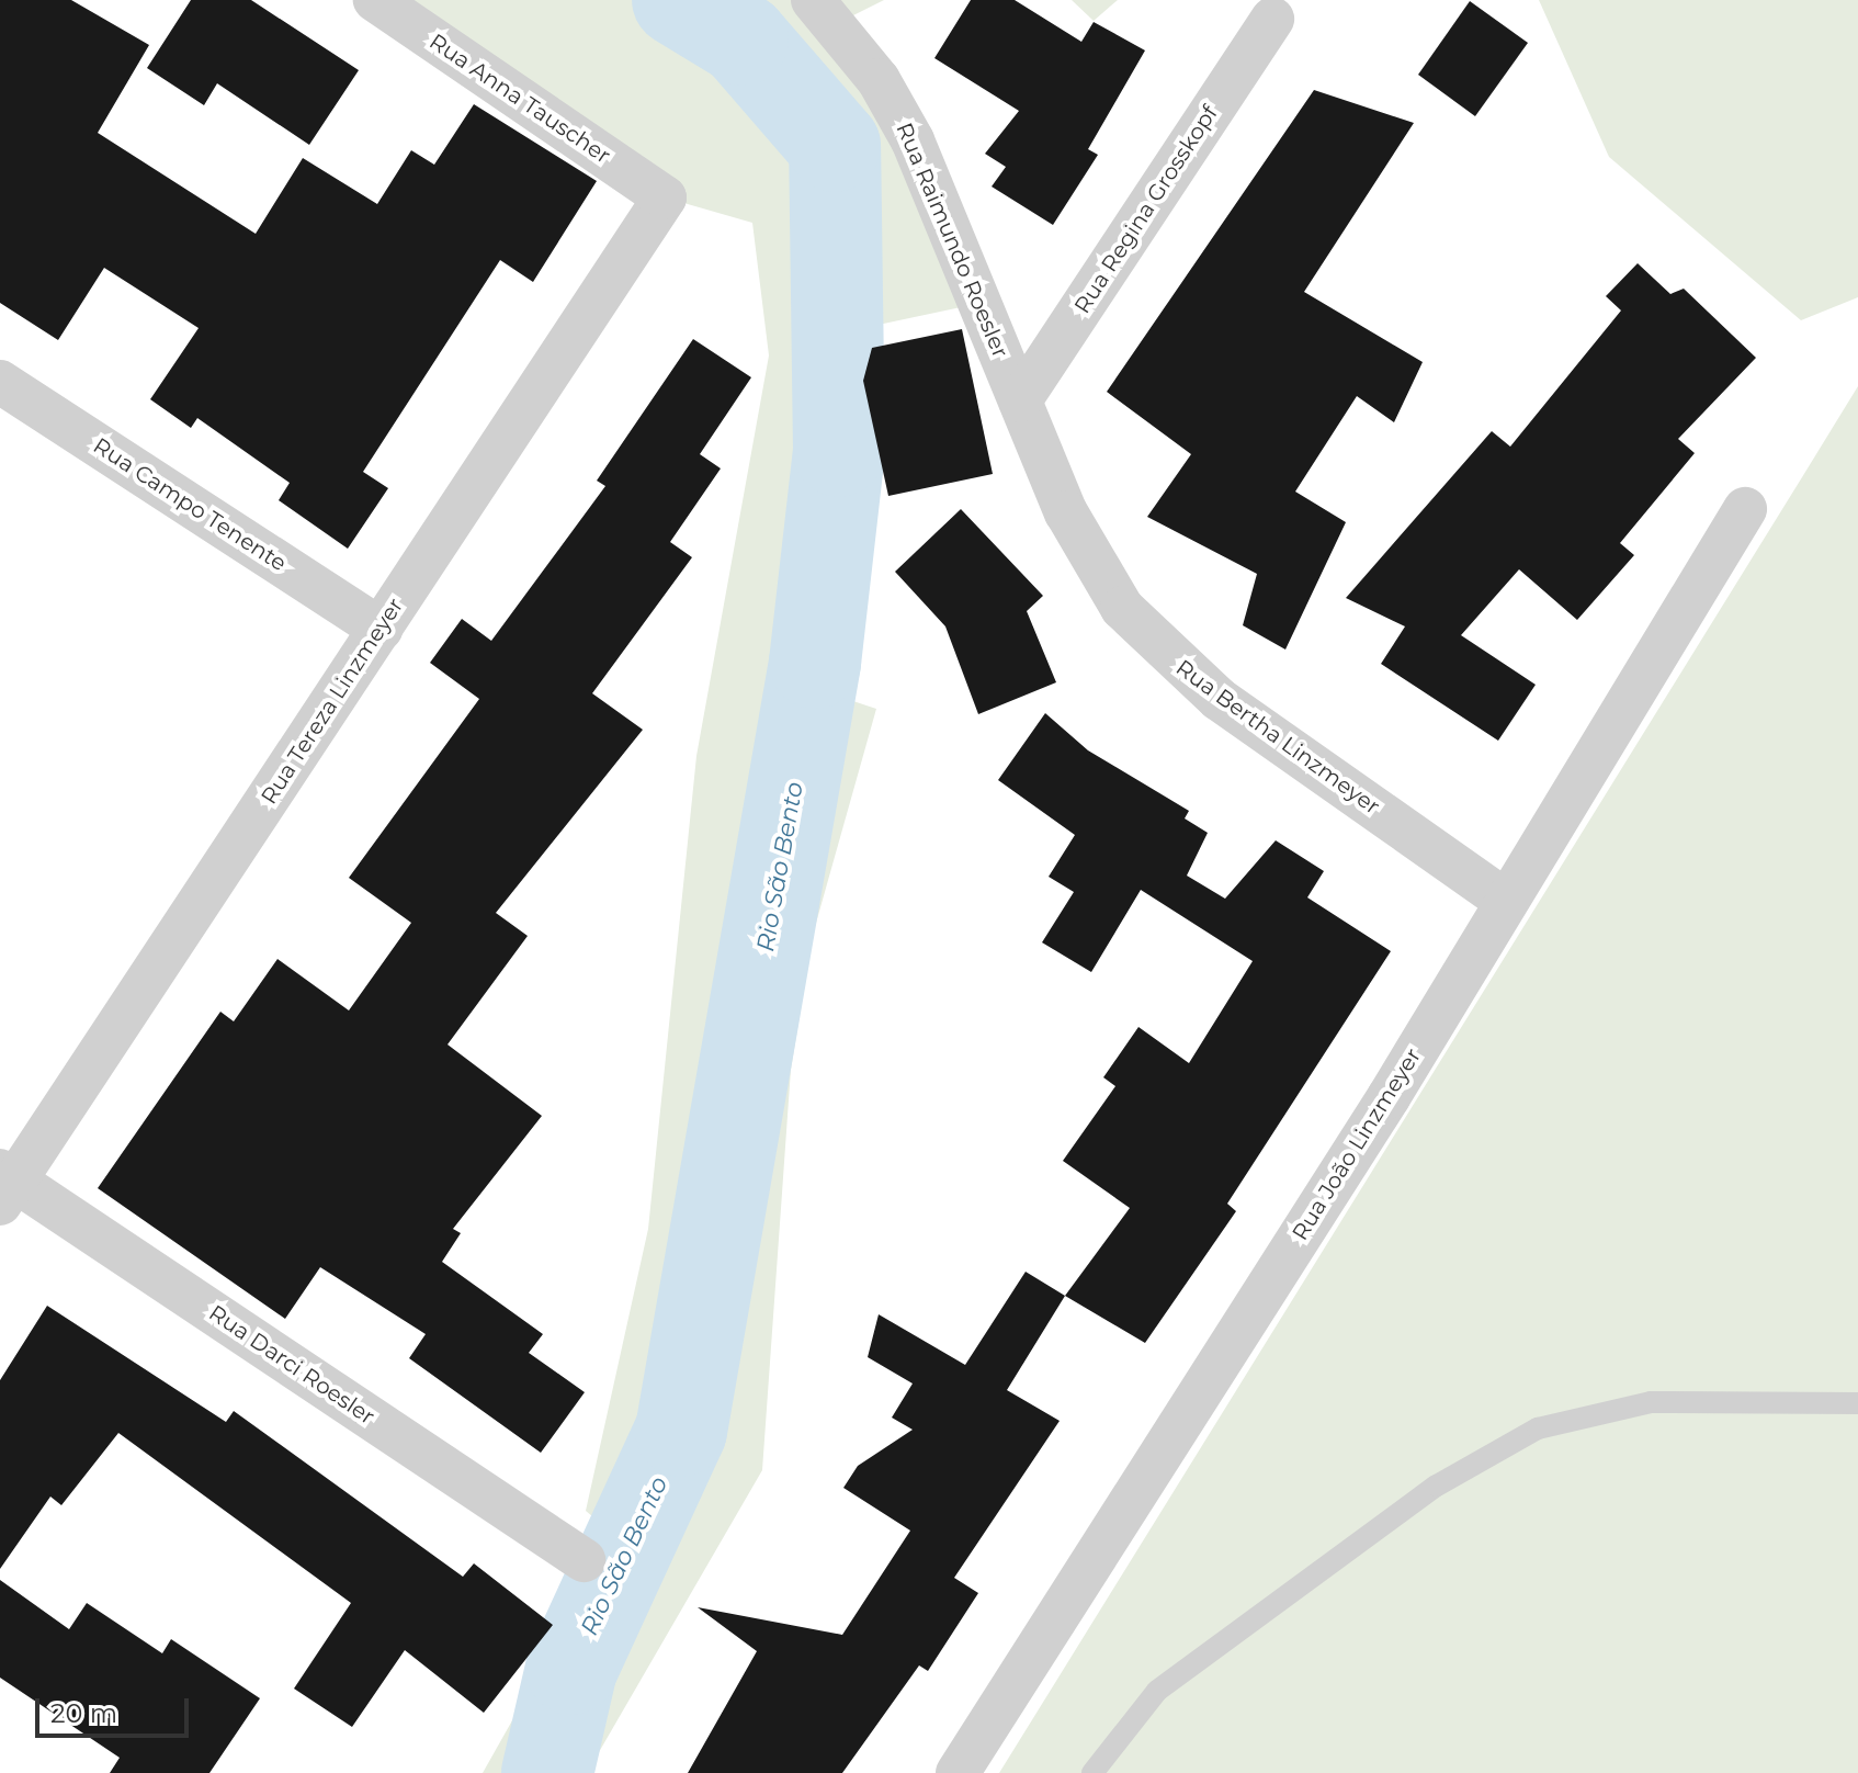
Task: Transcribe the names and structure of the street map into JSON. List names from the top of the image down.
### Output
{
  "streets": {
    "street": [
      "Rua Anna Tauscher",
      "Rua Regina Grosskopf",
      "Rua Raimundo Roesler",
      "Rua Campo Tenente",
      "Rua Tereza Linzmeyer",
      "Rua Bertha Linzmeyer",
      "Rua João Linzmeyer",
      "Rua Darci Roesler"
    ]
  },
  "crossings": [
    ["Rua Anna Tauscher", "Rua Tereza Linzmeyer"],
    ["Rua Regina Grosskopf", "Rua Raimundo Roesler"],
    ["Rua Regina Grosskopf", "Rua Bertha Linzmeyer"],
    ["Rua Raimundo Roesler", "Rua Bertha Linzmeyer"],
    ["Rua Campo Tenente", "Rua Tereza Linzmeyer"],
    ["Rua Tereza Linzmeyer", "Rua Darci Roesler"],
    ["Rua Bertha Linzmeyer", "Rua João Linzmeyer"]
  ],
  "water": ["Rio São Bento"],
  "scale_bar": "20 m"
}
